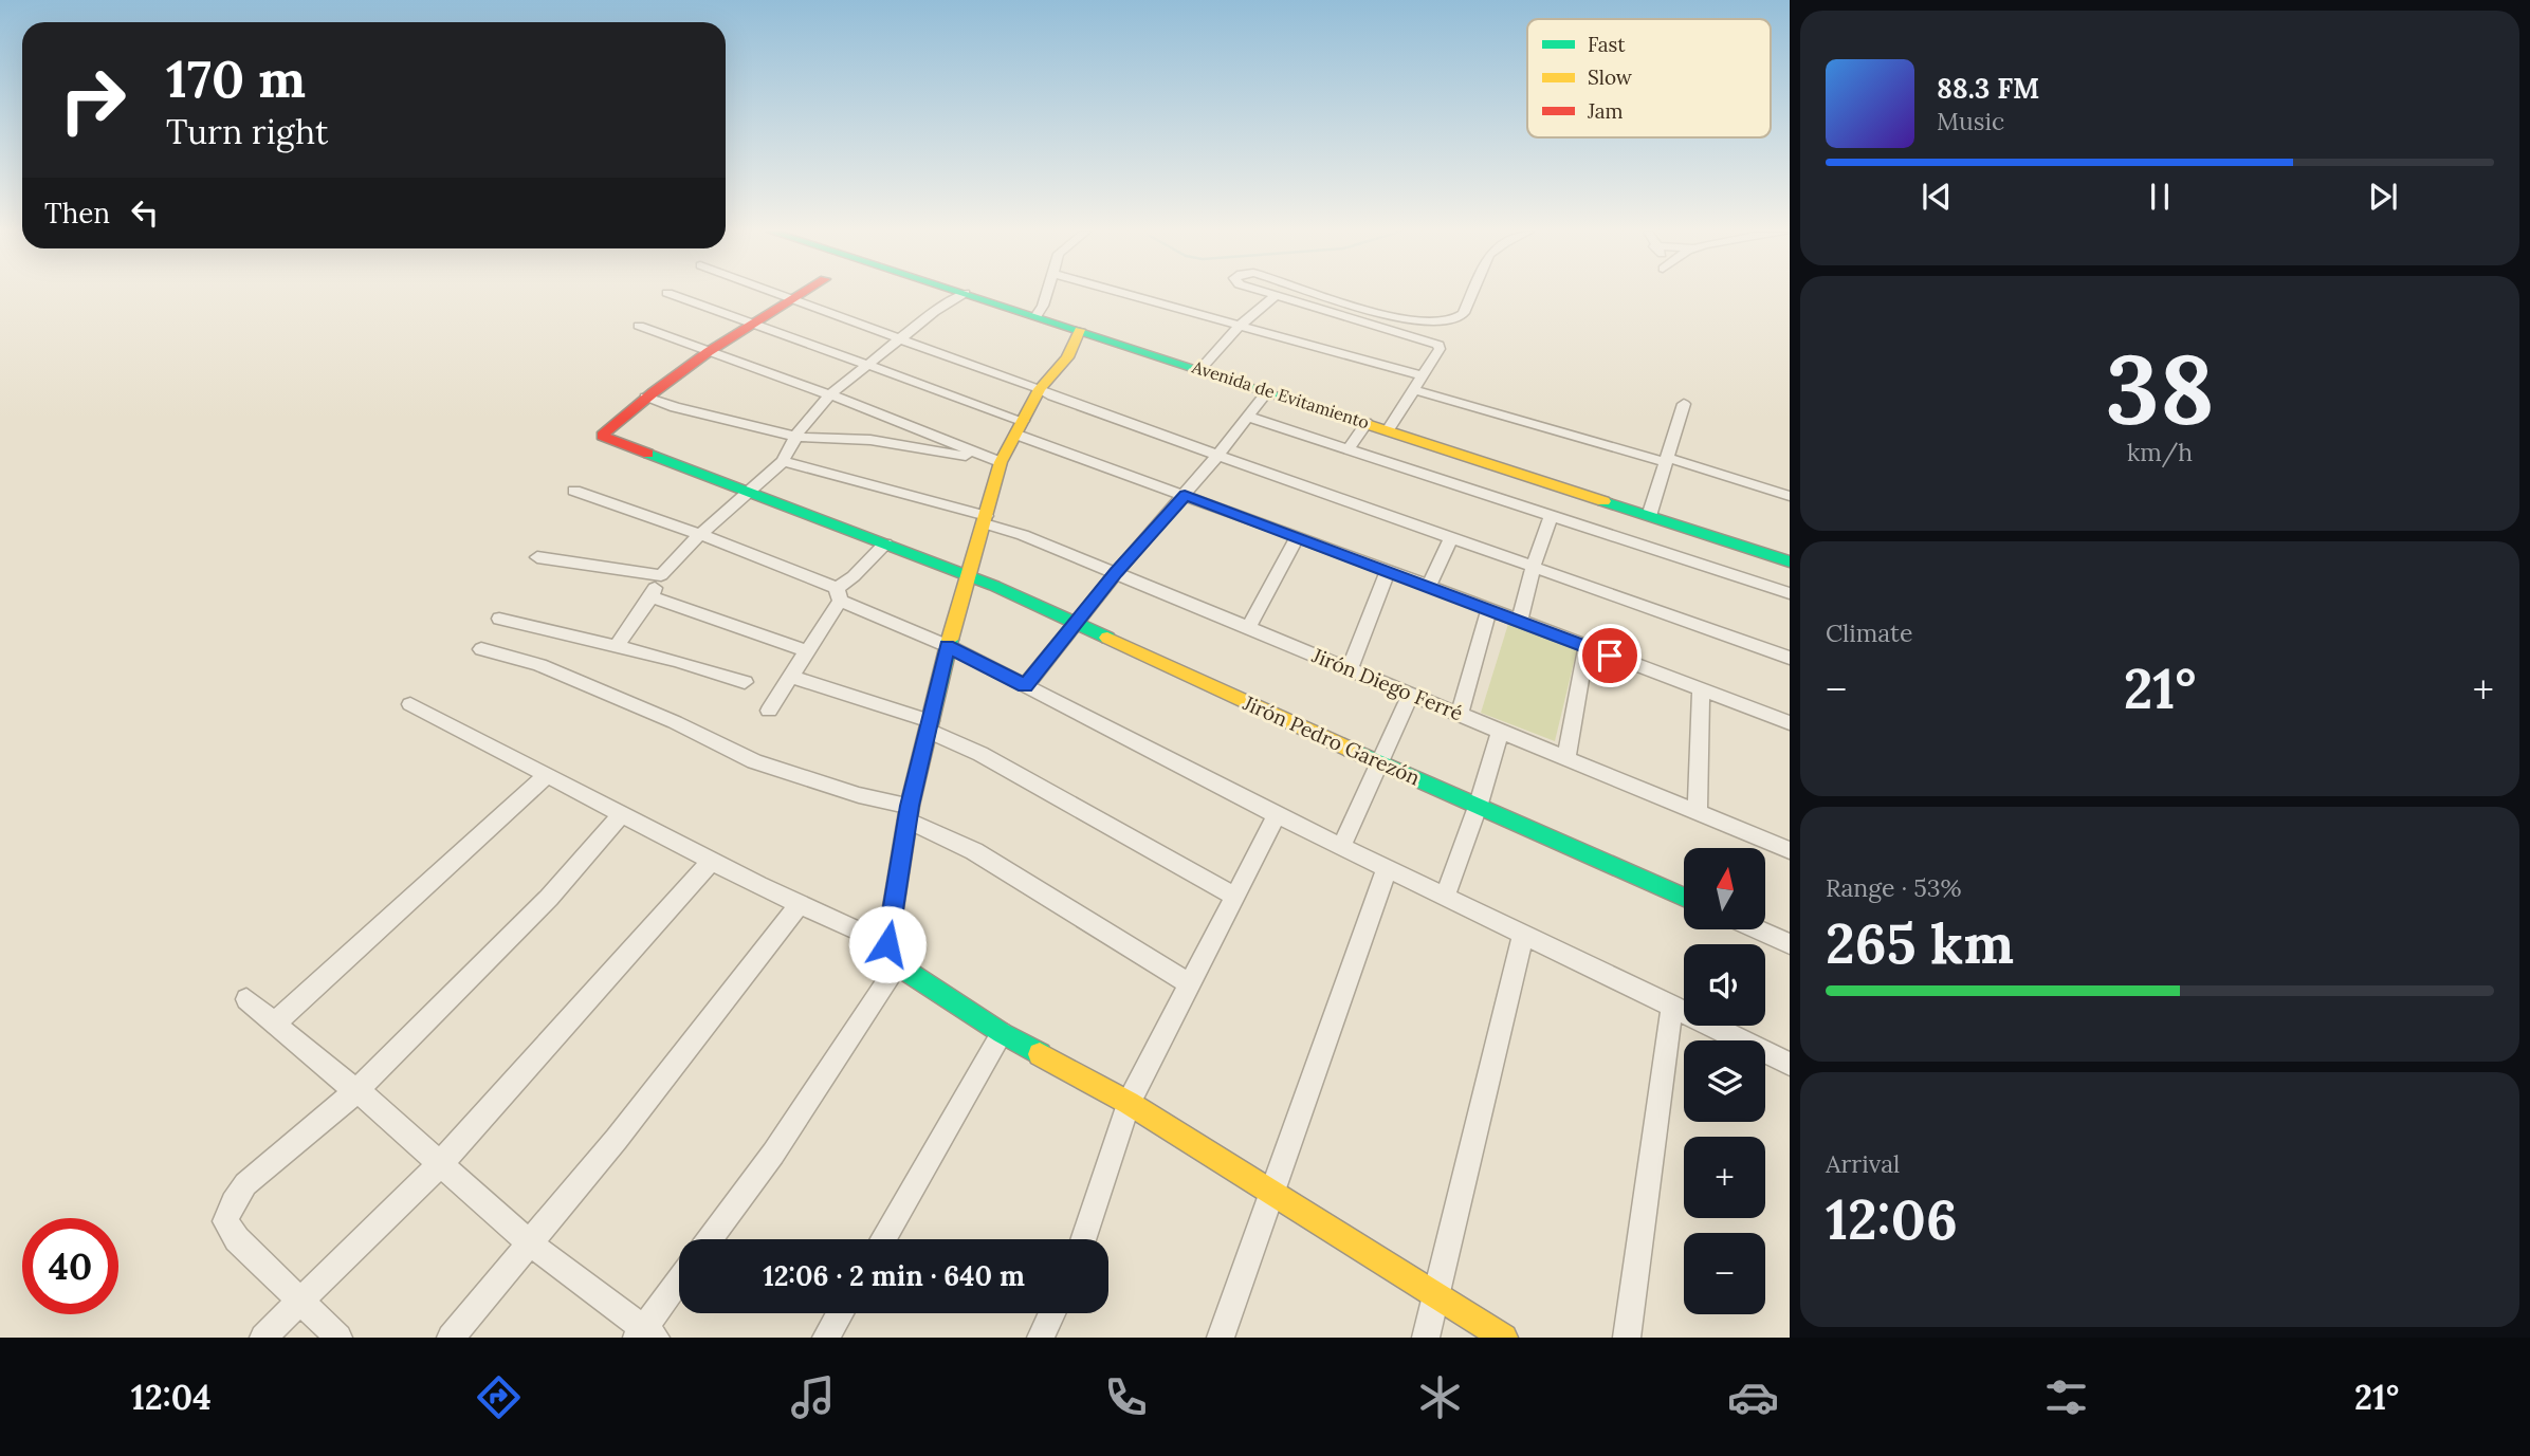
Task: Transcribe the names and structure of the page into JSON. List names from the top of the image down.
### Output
{
  "streets": {
    "street": ["Avenida de Evitamiento", "Jirón Diego Ferré", "Jirón Pedro Garezón"]
  },
  "legend": ["Fast", "Slow", "Jam"],
  "north": "top",
  "page": {
    "turn": ["170 m", "Turn right"],
    "song": ["88.3 FM", "Music"],
    "then": "Then",
    "tile": [
      ["38", "km/h"],
      "Climate",
      ["Range · 53%", "265 km"],
      ["Arrival", "12:06"]
    ],
    "heat": ["−", "21°", "+"],
    "map_buttons": ["+", "−"],
    "limit": "40",
    "trip": "12:06 · 2 min · 640 m",
    "tabs": ["12:04", "21°"]
  }
}
